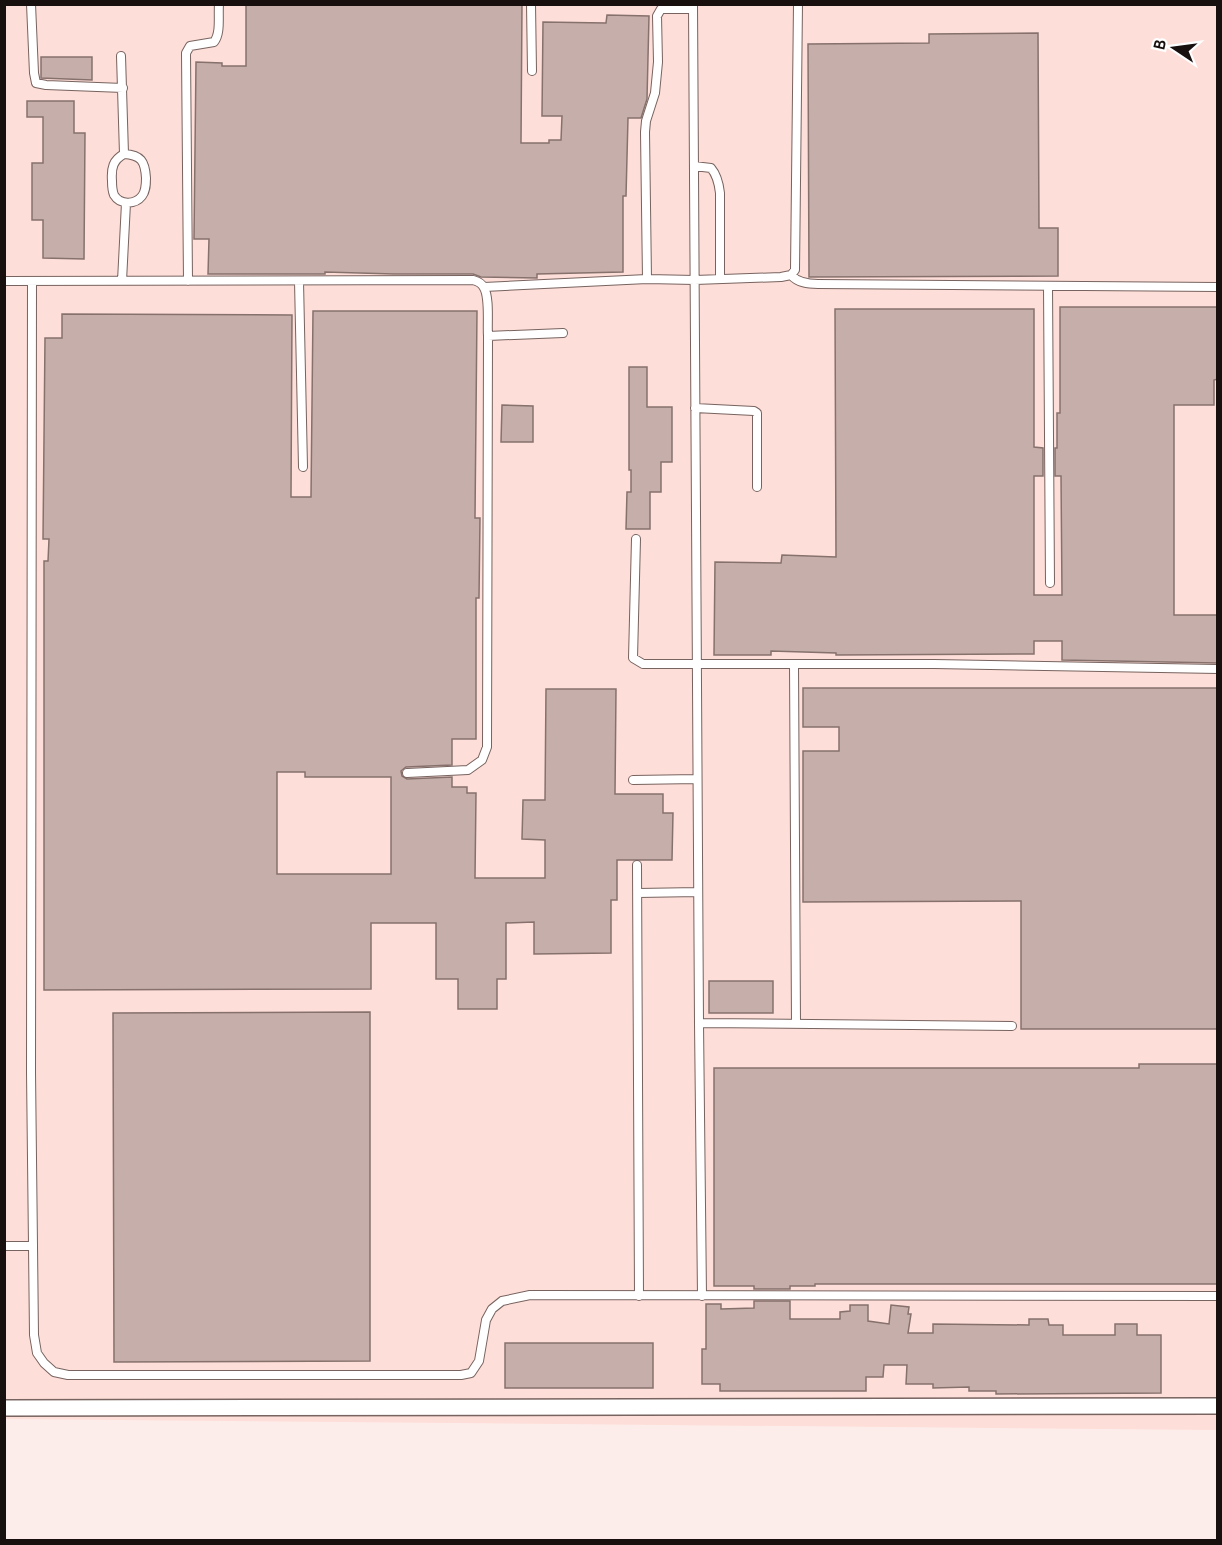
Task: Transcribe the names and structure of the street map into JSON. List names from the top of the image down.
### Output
{
  "north": "left"
}
